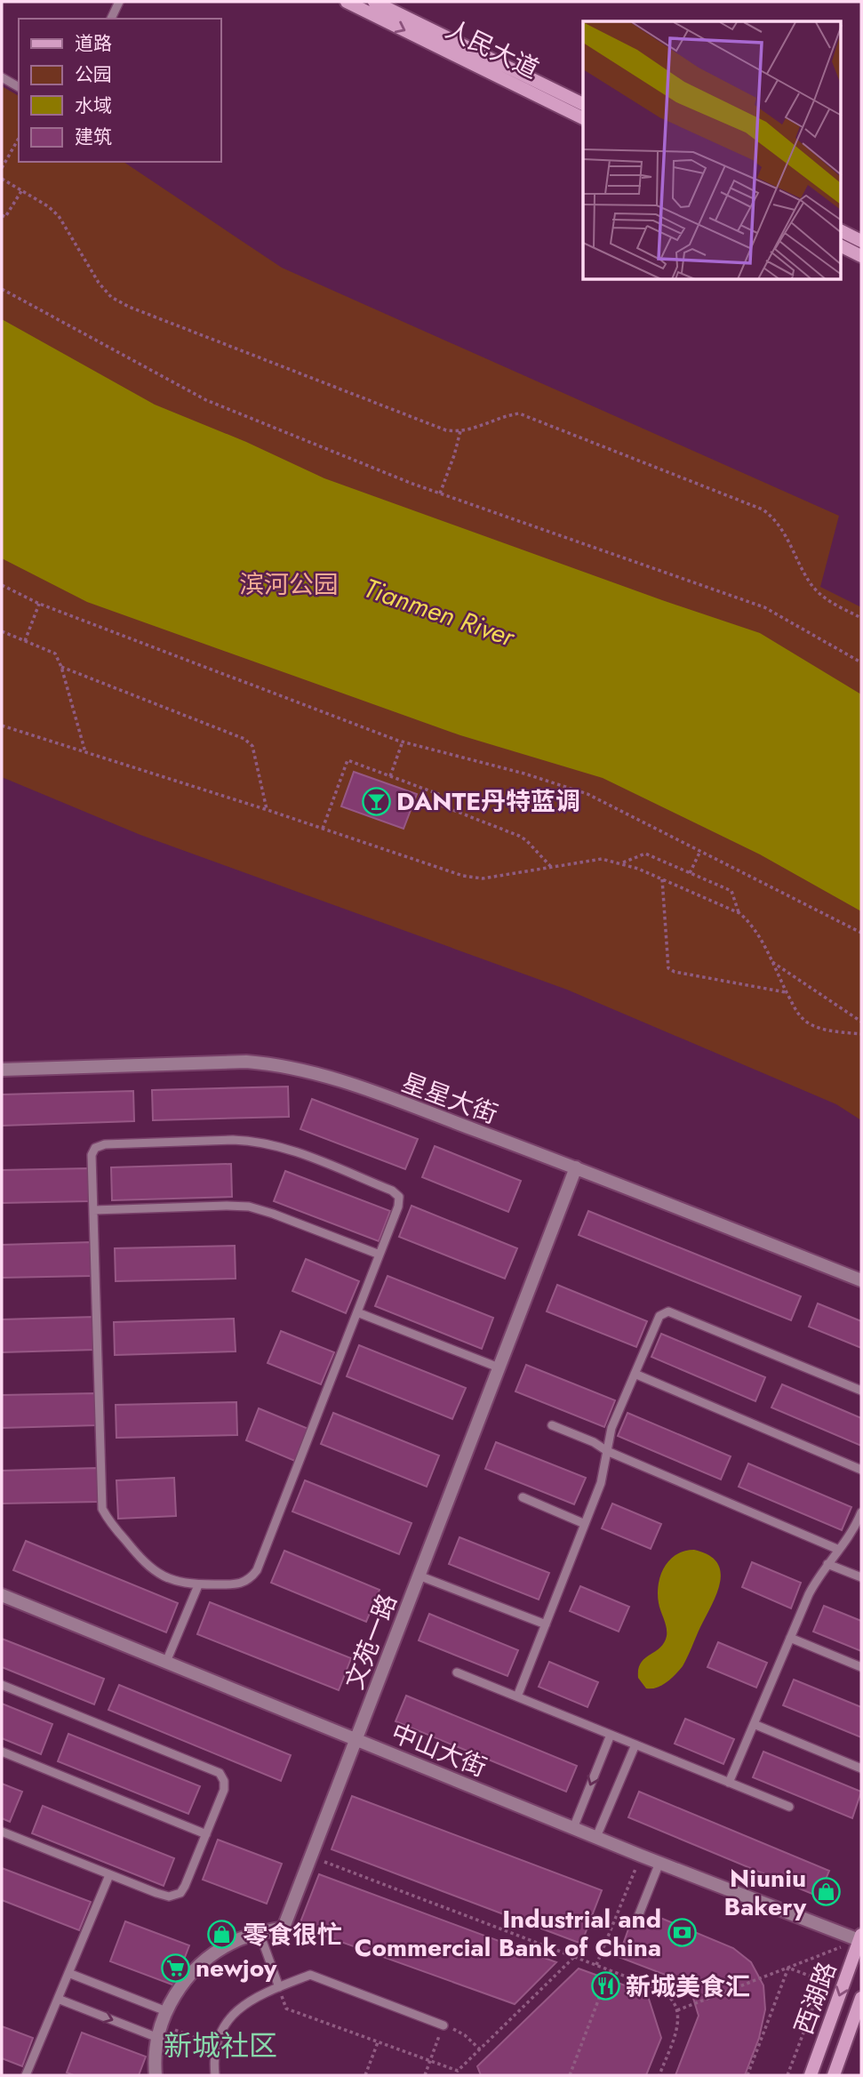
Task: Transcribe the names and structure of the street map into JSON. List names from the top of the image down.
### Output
{
  "streets": {
    "main road": ["人民大道", "西湖路"],
    "street": ["星星大街", "文苑一路", "中山大街"]
  },
  "crossings": [
    ["星星大街", "文苑一路"],
    ["文苑一路", "中山大街"],
    ["中山大街", "西湖路"]
  ],
  "districts": ["新城社区"],
  "water": ["Tianmen River"],
  "parks": ["滨河公园"],
  "places": {
    "bar": ["DANTE丹特蓝调"],
    "shop": ["Niuniu Bakery", "零食很忙"],
    "bank": ["Industrial and Commercial Bank of China"],
    "supermarket": ["newjoy"],
    "restaurant": ["新城美食汇"]
  },
  "legend": [
    "道路",
    "公园",
    "水域",
    "建筑"
  ]
}
